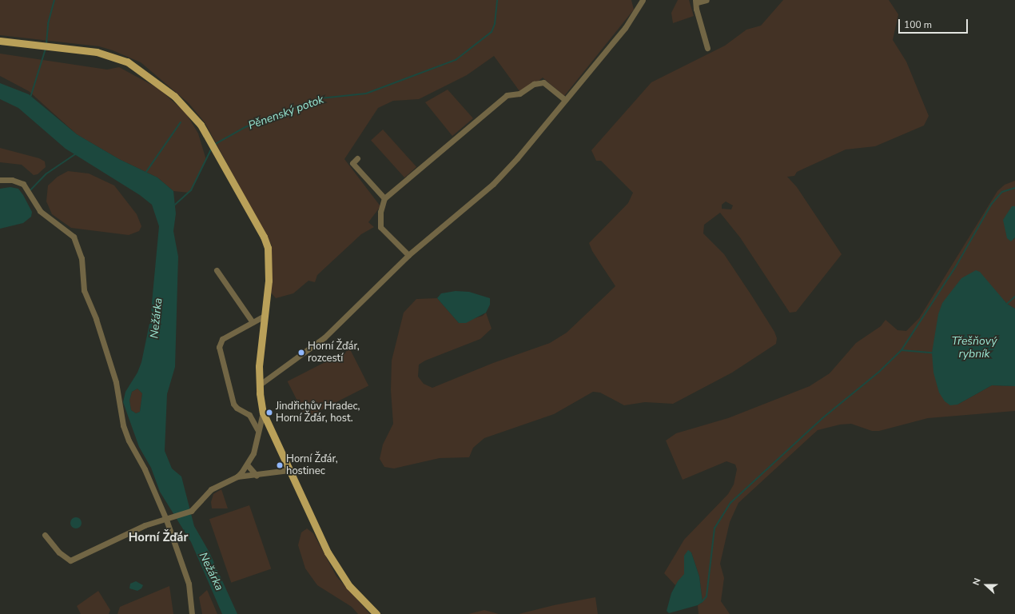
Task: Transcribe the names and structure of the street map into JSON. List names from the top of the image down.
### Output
{
  "districts": ["Horní Žďár"],
  "water": ["Pěnenský potok", "Nežárka", "Třešňový rybník"],
  "places": ["Horní Žďár, rozcestí", "Jindřichův Hradec, Horní Žďár, host.", "Horní Žďár, hostinec"],
  "scale_bar": "100 m",
  "north": "left"
}
